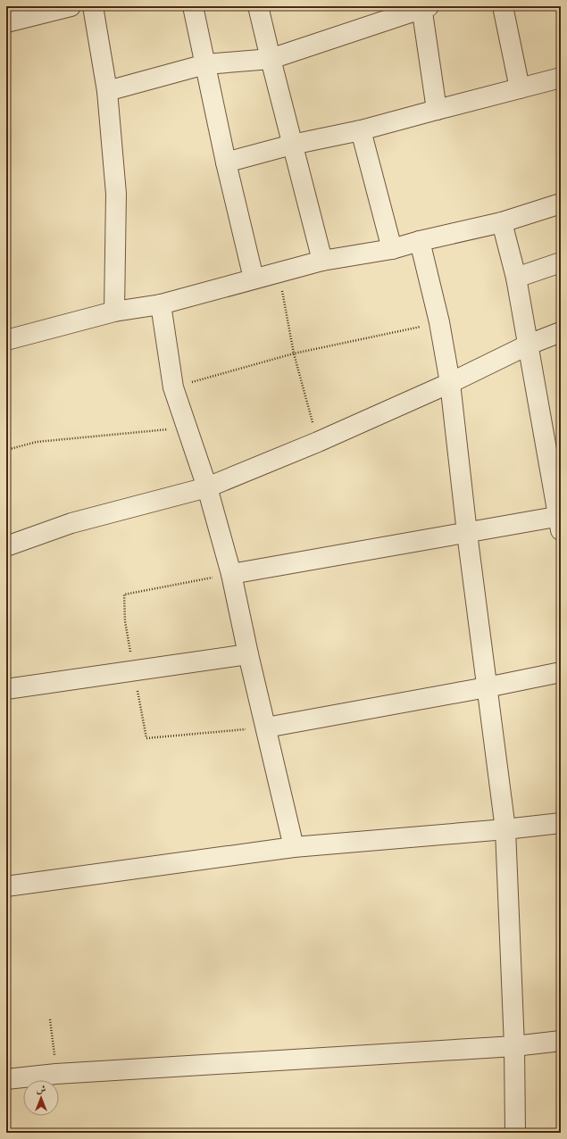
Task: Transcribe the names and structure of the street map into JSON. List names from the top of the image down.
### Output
{
  "north": "top"
}
